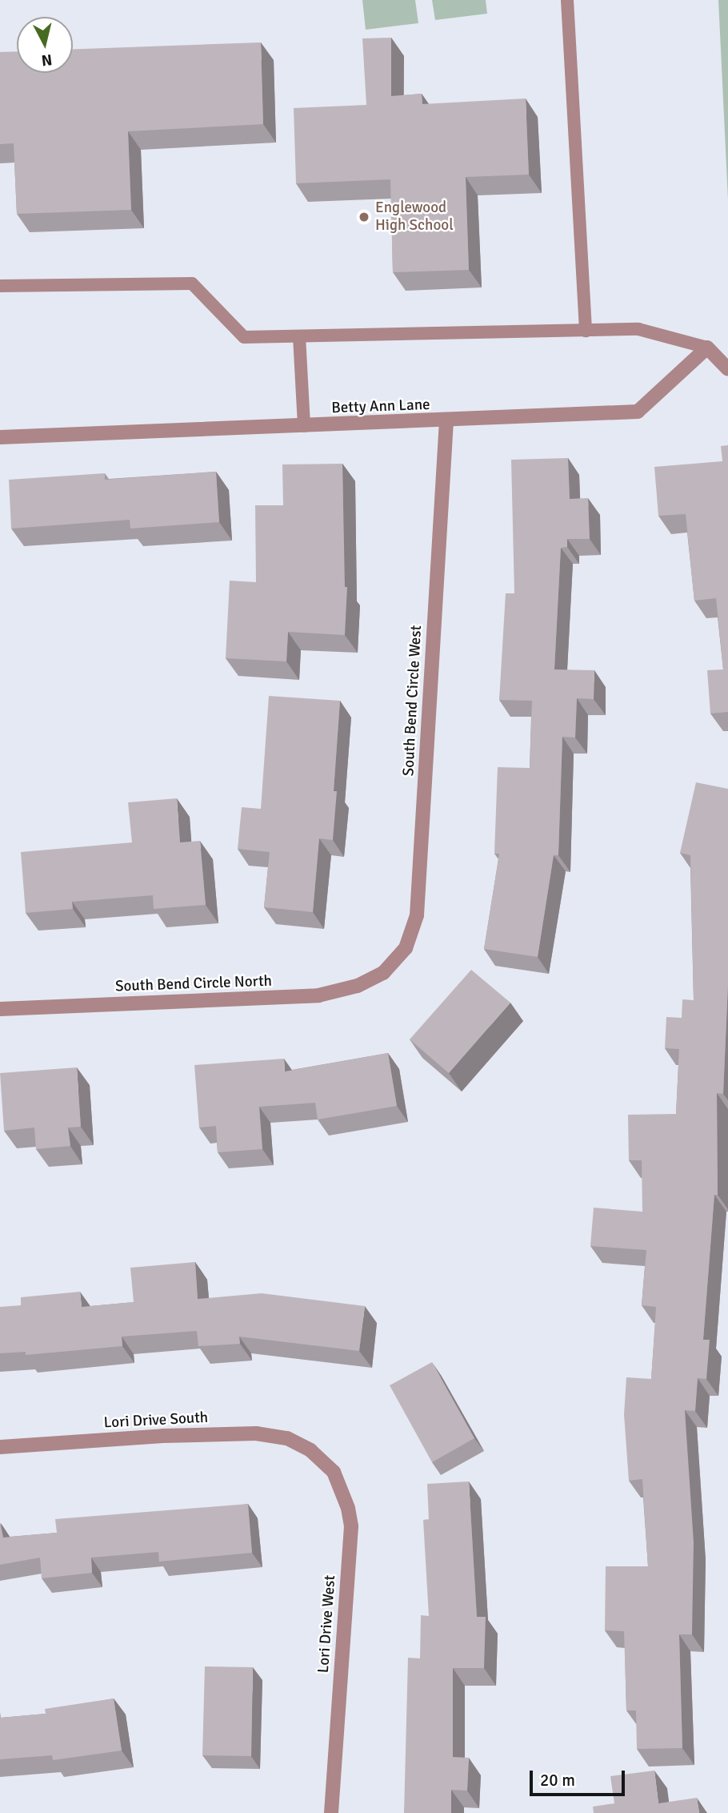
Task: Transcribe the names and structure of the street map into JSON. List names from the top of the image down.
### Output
{
  "streets": {
    "street": [
      "Betty Ann Lane",
      "South Bend Circle West",
      "South Bend Circle North",
      "Lori Drive South",
      "Lori Drive West"
    ]
  },
  "crossings": [
    ["Betty Ann Lane", "South Bend Circle West"],
    ["South Bend Circle West", "South Bend Circle North"],
    ["Lori Drive South", "Lori Drive West"]
  ],
  "places": ["Englewood High School"],
  "scale_bar": "20 m",
  "north": "bottom"
}
